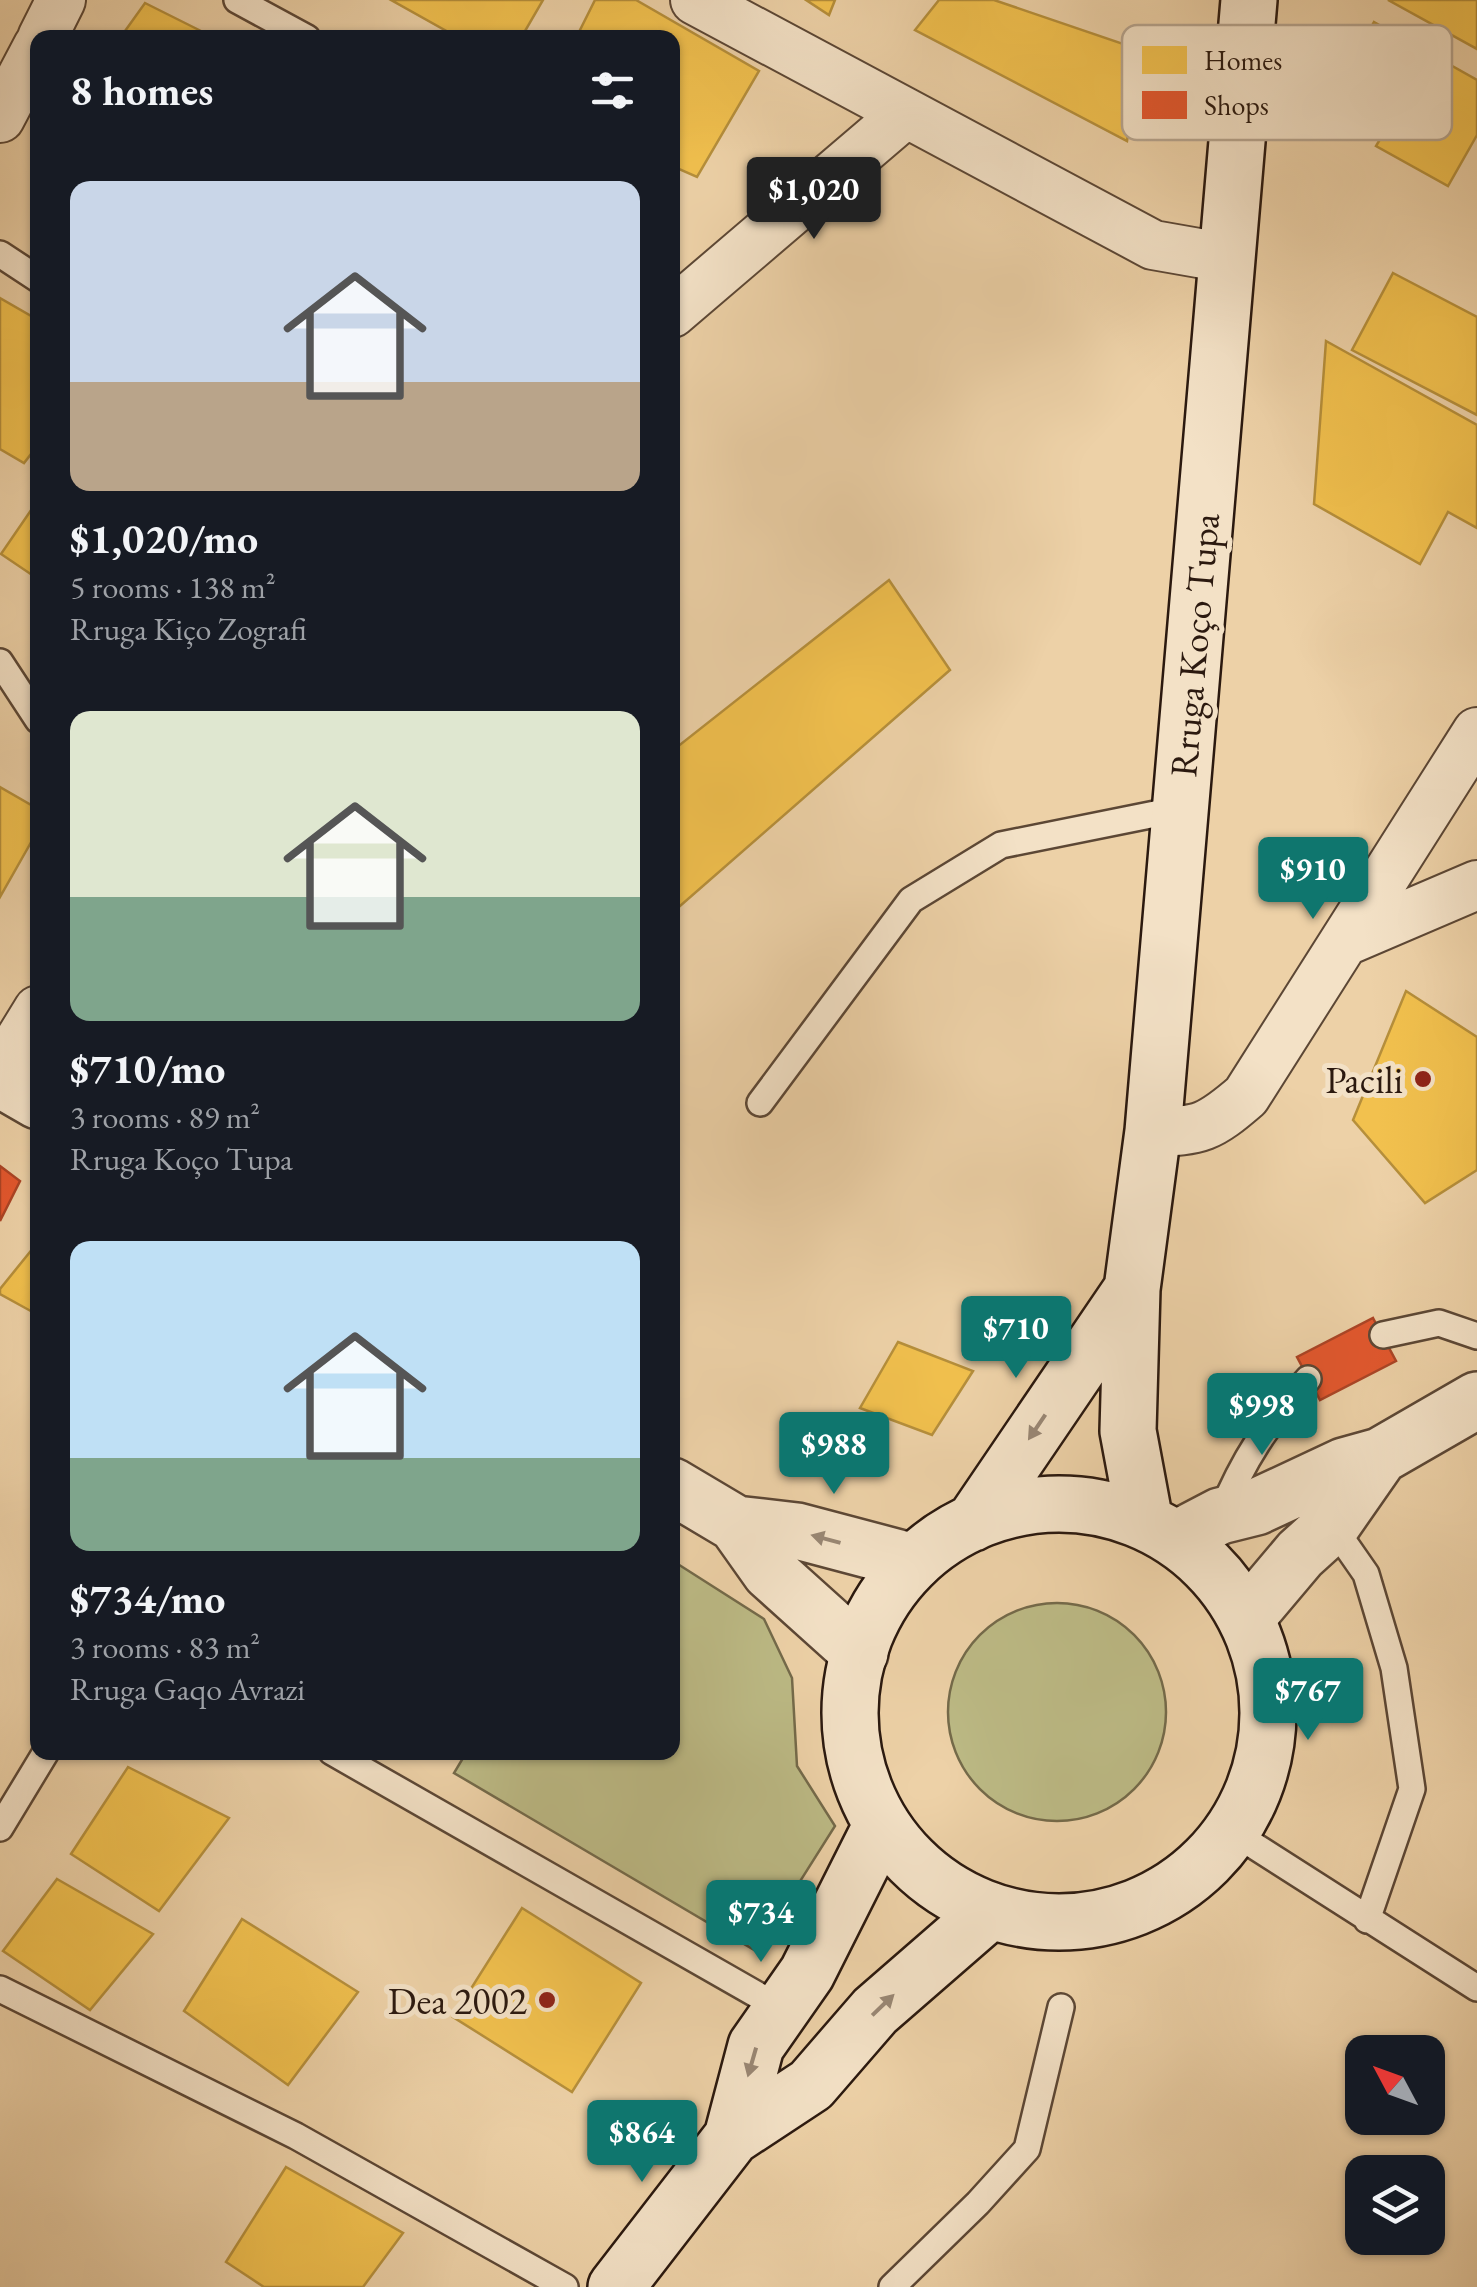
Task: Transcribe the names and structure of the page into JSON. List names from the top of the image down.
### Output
{
  "streets": {
    "main road": ["Rruga Koço Tupa"]
  },
  "places": ["Pacili", "Dea 2002"],
  "legend": ["Homes", "Shops"],
  "north": "top left",
  "page": {
    "heading": "8 homes",
    "list": [
      {
        "name": "$1,020/mo",
        "note": "5 rooms · 138 m² · Rruga Kiço Zografi"
      },
      {
        "name": "$710/mo",
        "note": "3 rooms · 89 m² · Rruga Koço Tupa"
      },
      {
        "name": "$734/mo",
        "note": "3 rooms · 83 m² · Rruga Gaqo Avrazi"
      }
    ],
    "price": [
      "$1,020",
      "$910",
      "$710",
      "$998",
      "$988",
      "$767",
      "$734",
      "$864"
    ]
  }
}
